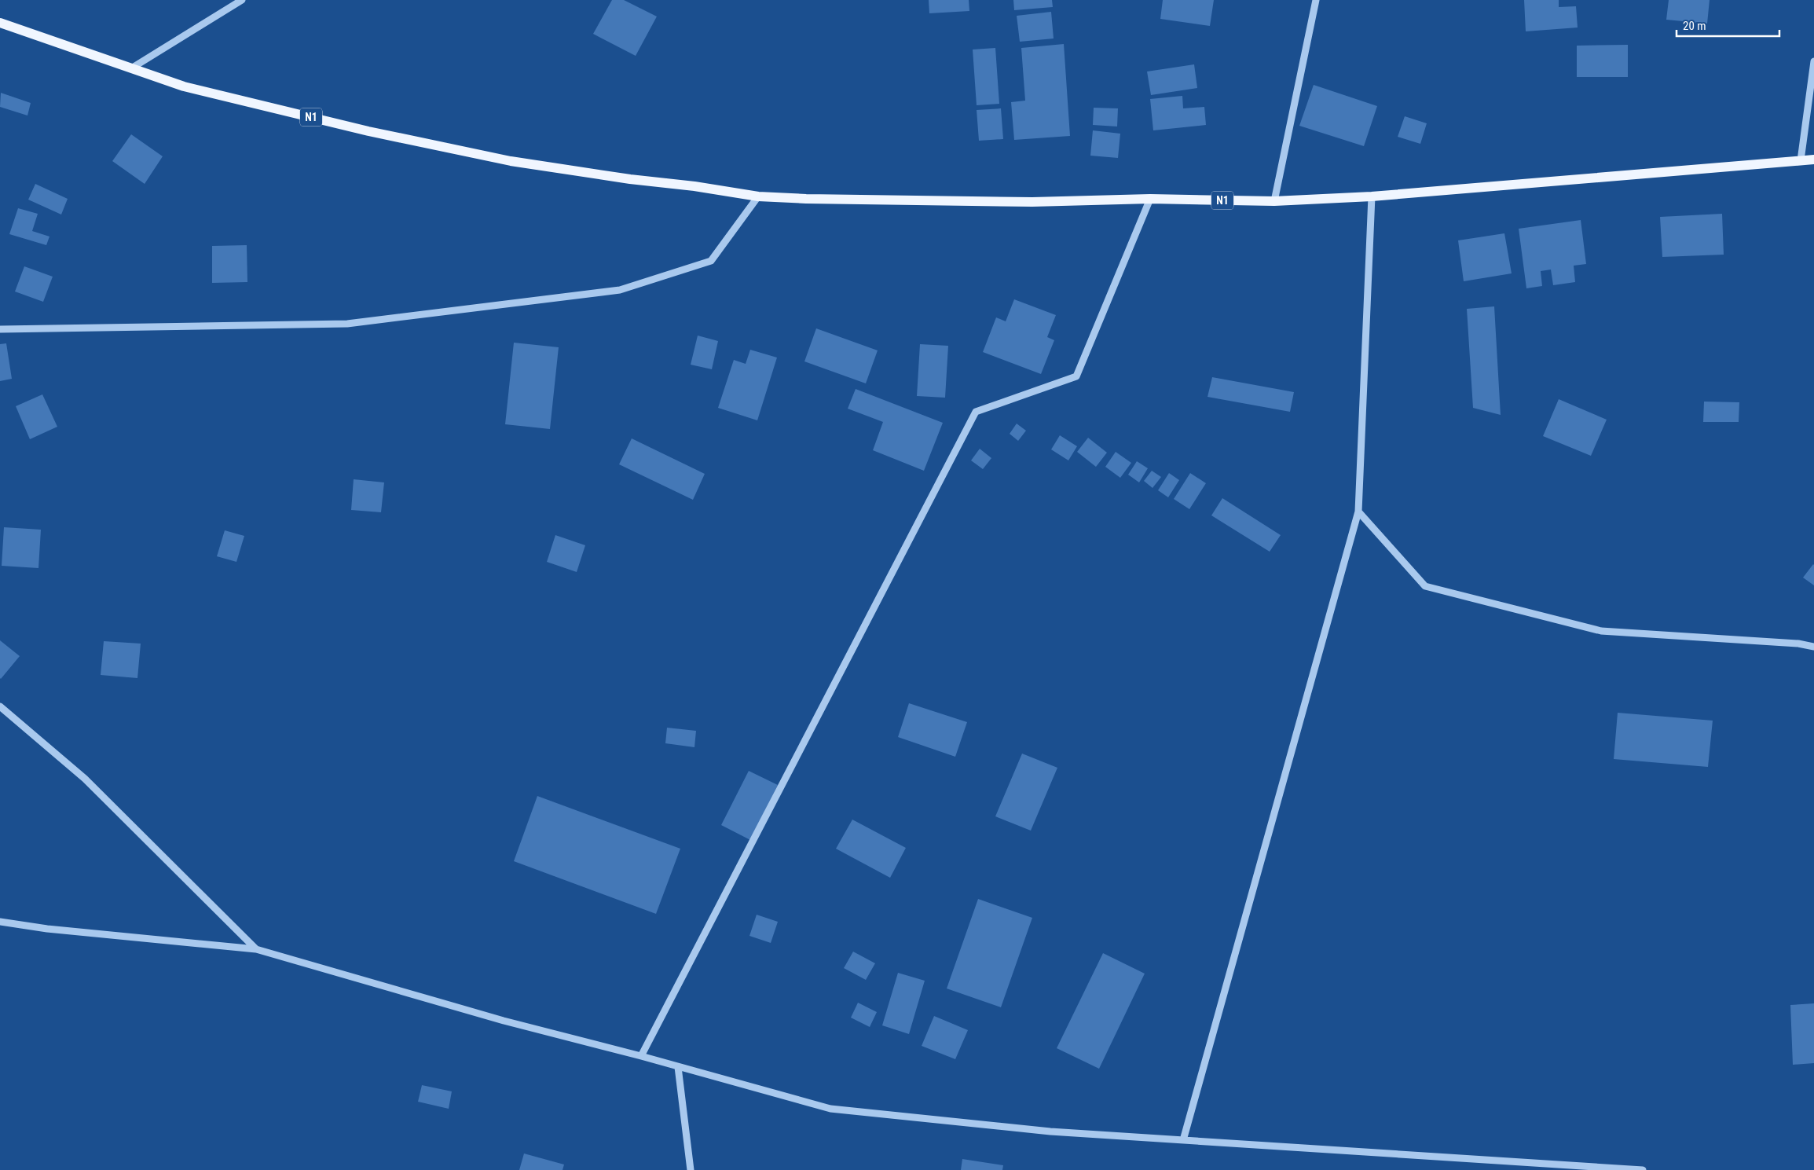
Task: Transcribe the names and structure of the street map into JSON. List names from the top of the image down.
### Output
{
  "streets": {
    "main road": ["N1"]
  },
  "scale_bar": "20 m"
}
